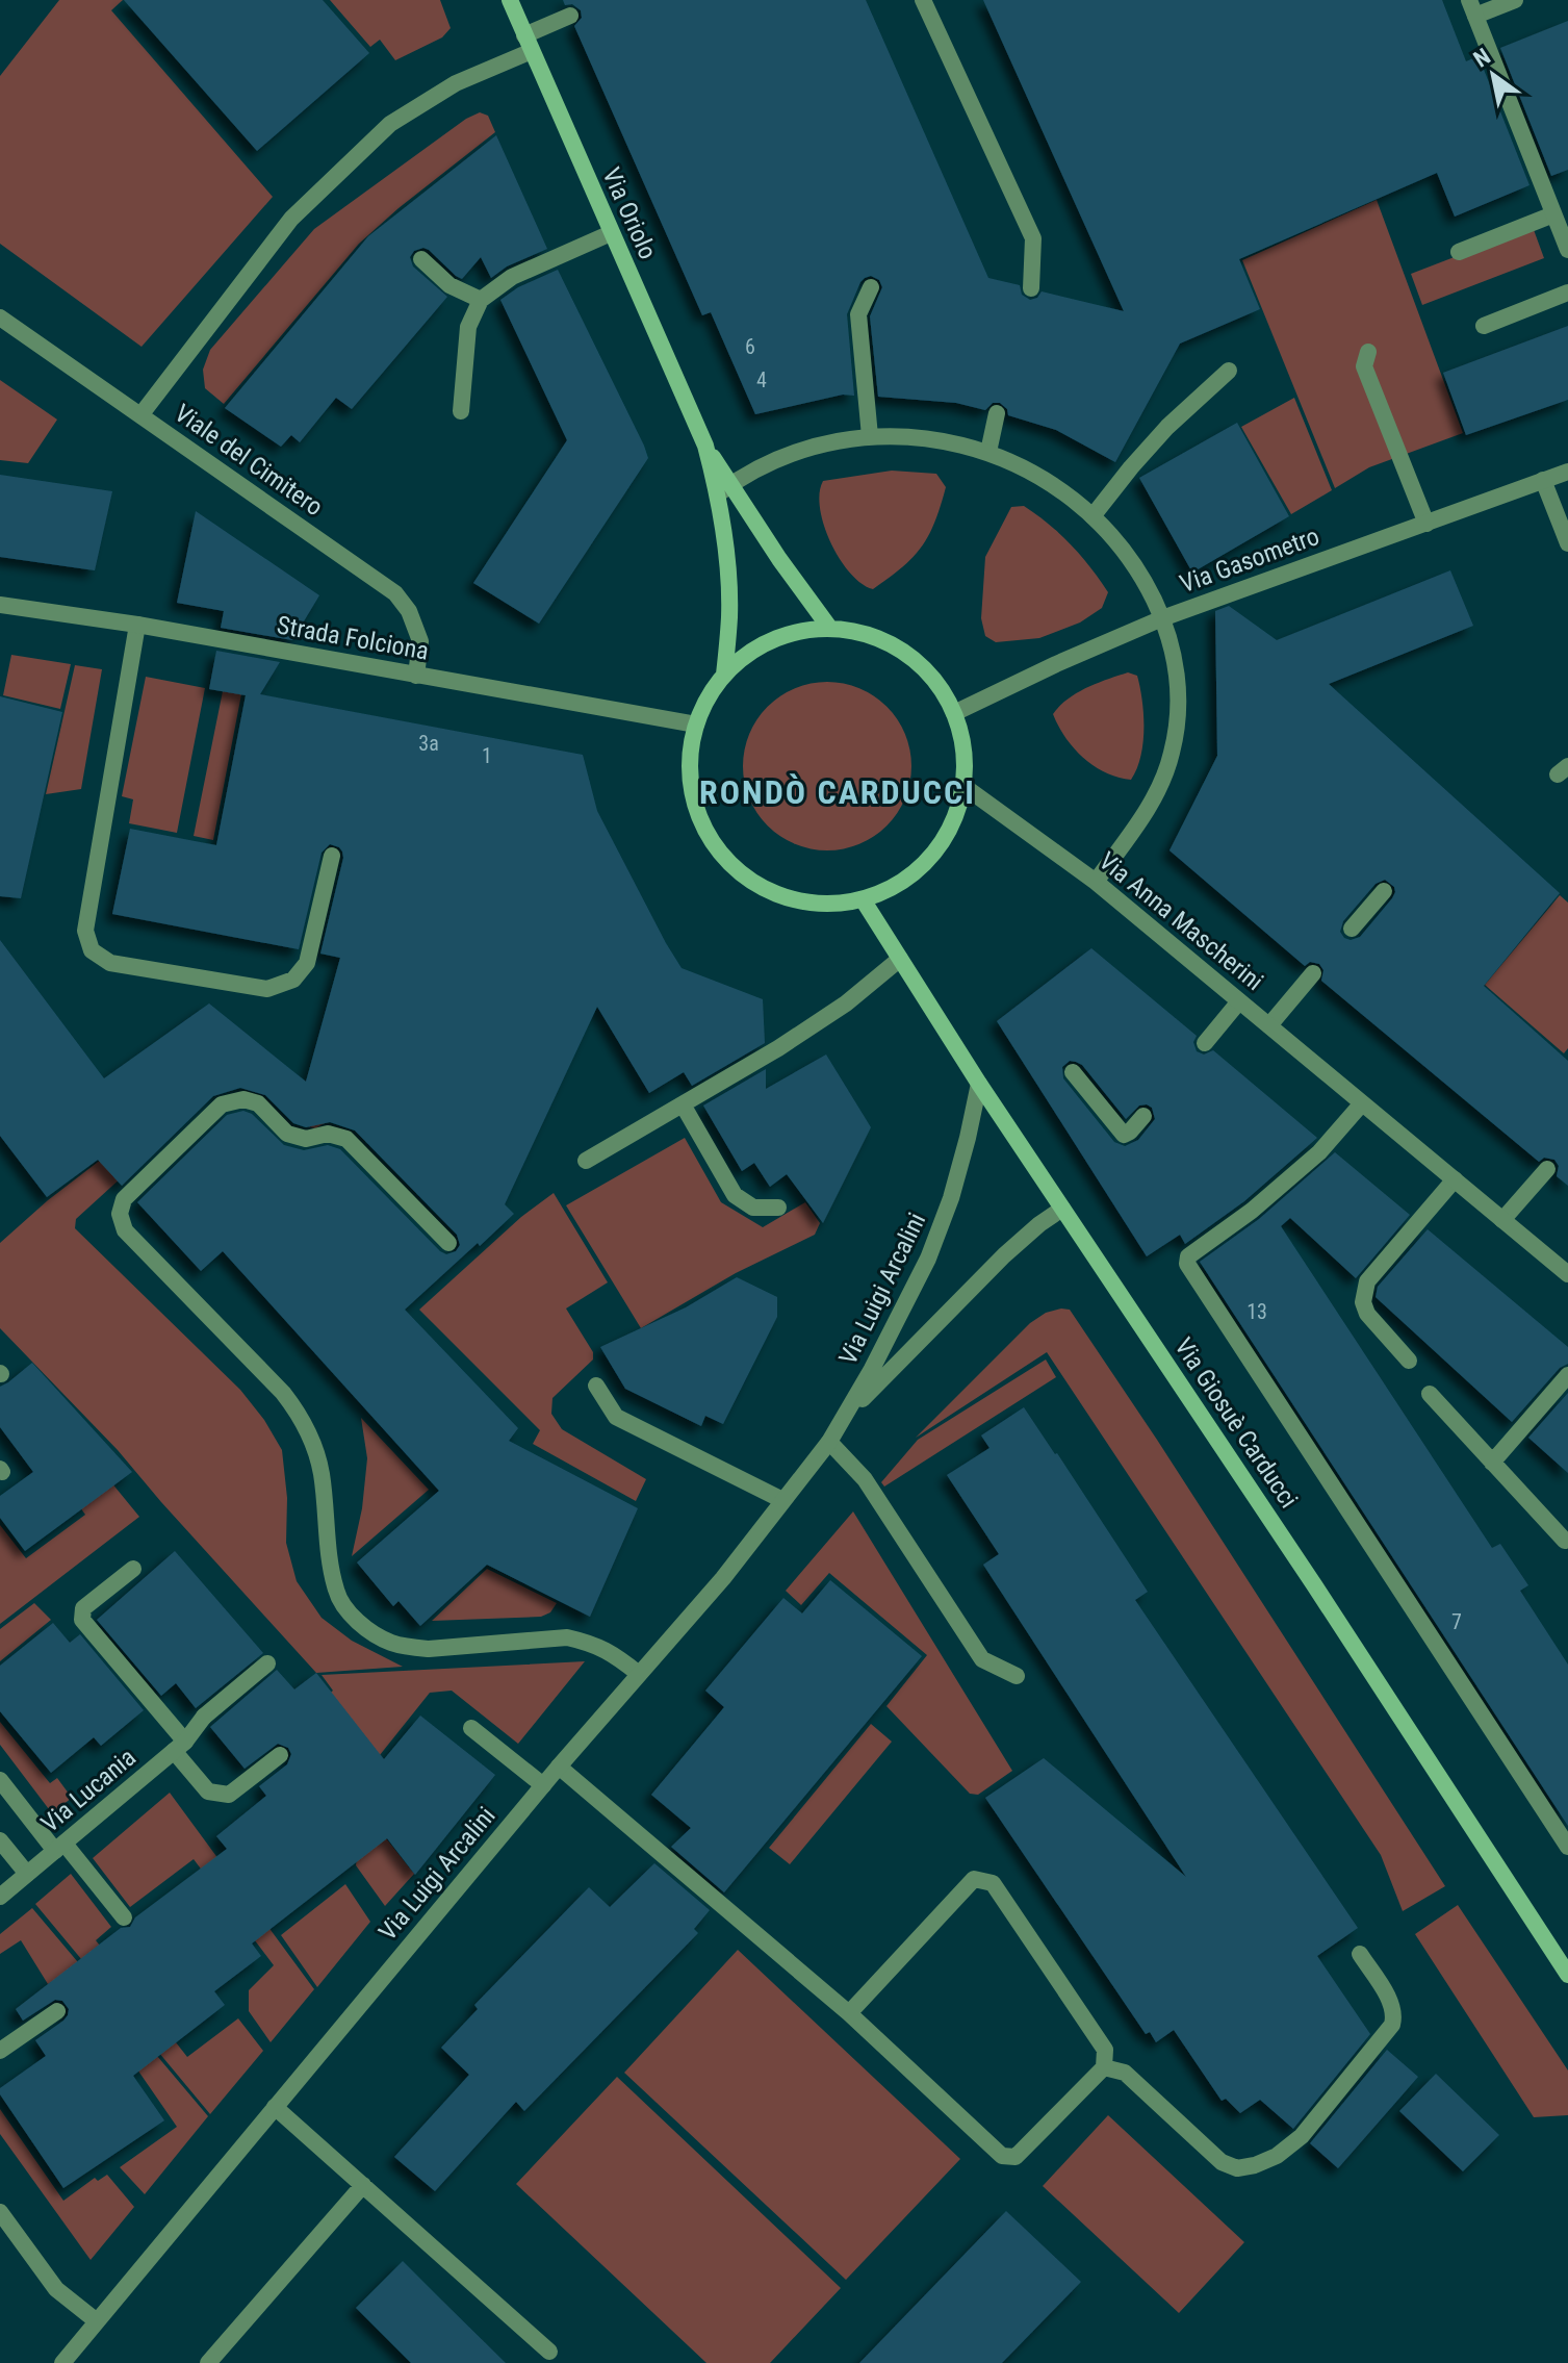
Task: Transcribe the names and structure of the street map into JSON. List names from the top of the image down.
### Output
{
  "streets": {
    "street": [
      "Via Oriolo",
      "Viale del Cimitero",
      "Via Gasometro",
      "Strada Folciona",
      "Via Anna Mascherini",
      "Via Luigi Arcalini",
      "Via Giosuè Carducci",
      "Via Lucania"
    ]
  },
  "crossings": [
    ["Via Oriolo", "Via Gasometro"],
    ["Via Oriolo", "Strada Folciona"],
    ["Via Oriolo", "Via Anna Mascherini"],
    ["Via Oriolo", "Via Giosuè Carducci"],
    ["Viale del Cimitero", "Strada Folciona"],
    ["Via Gasometro", "Strada Folciona"],
    ["Via Gasometro", "Via Anna Mascherini"],
    ["Via Gasometro", "Via Giosuè Carducci"],
    ["Strada Folciona", "Via Anna Mascherini"],
    ["Strada Folciona", "Via Giosuè Carducci"],
    ["Via Anna Mascherini", "Via Giosuè Carducci"],
    ["Via Luigi Arcalini", "Via Giosuè Carducci"]
  ],
  "districts": ["RONDÒ CARDUCCI"],
  "house_numbers": [
    "6",
    "4",
    "3a",
    "1",
    "13",
    "7"
  ],
  "north": "top left"
}
